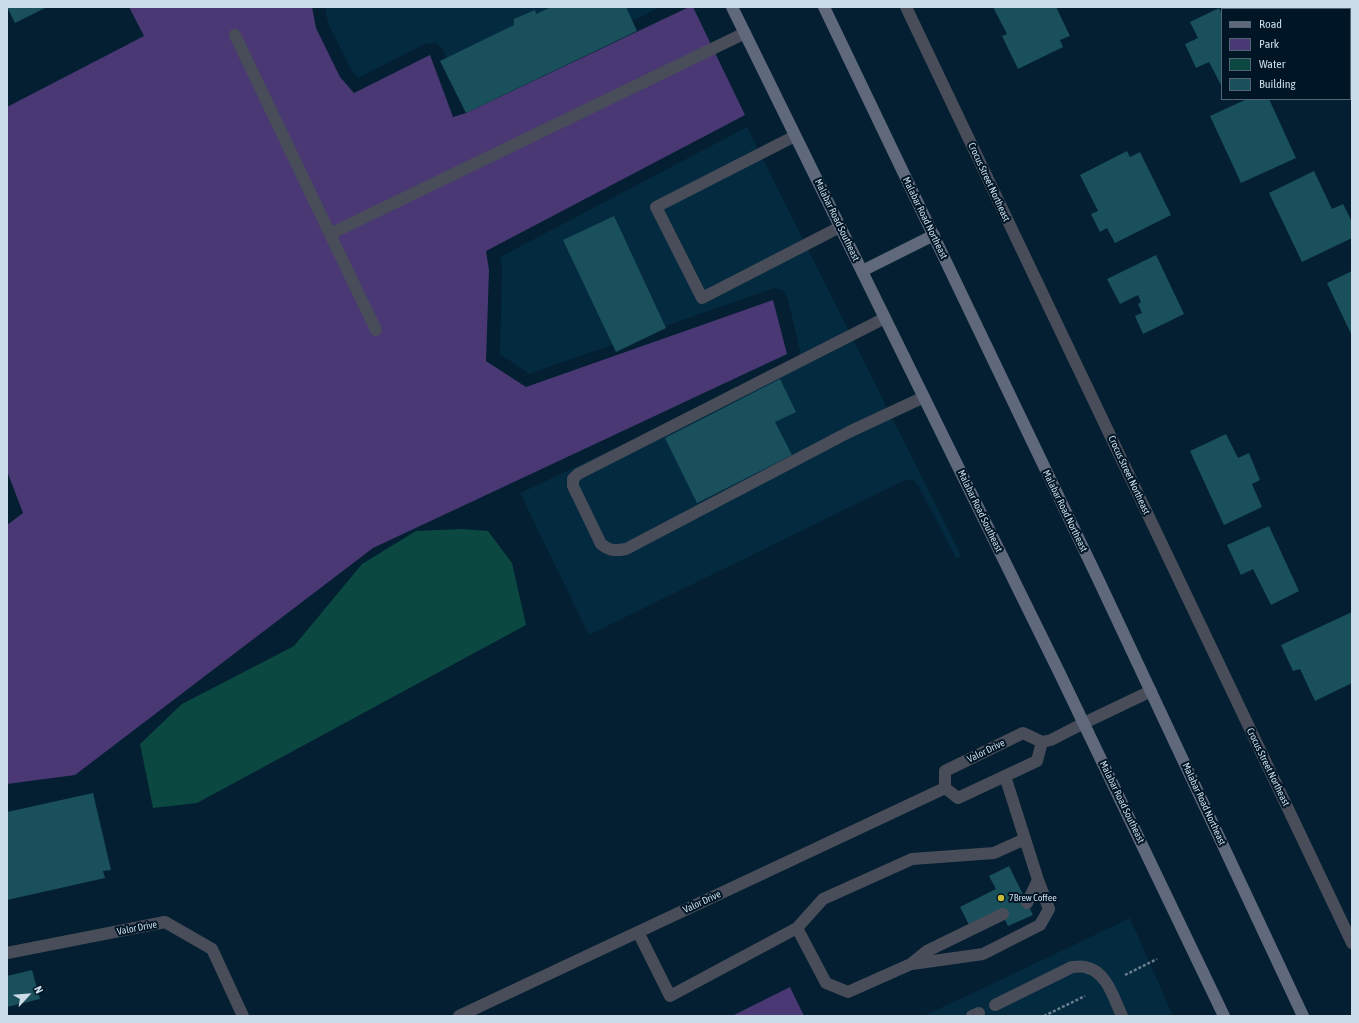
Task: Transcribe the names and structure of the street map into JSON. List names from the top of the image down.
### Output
{
  "streets": {
    "main road": ["Malabar Road Northeast", "Malabar Road Southeast"],
    "street": ["Crocus Street Northeast", "Valor Drive"]
  },
  "places": ["7Brew Coffee"],
  "legend": [
    "Road",
    "Park",
    "Water",
    "Building"
  ],
  "north": "top right"
}
